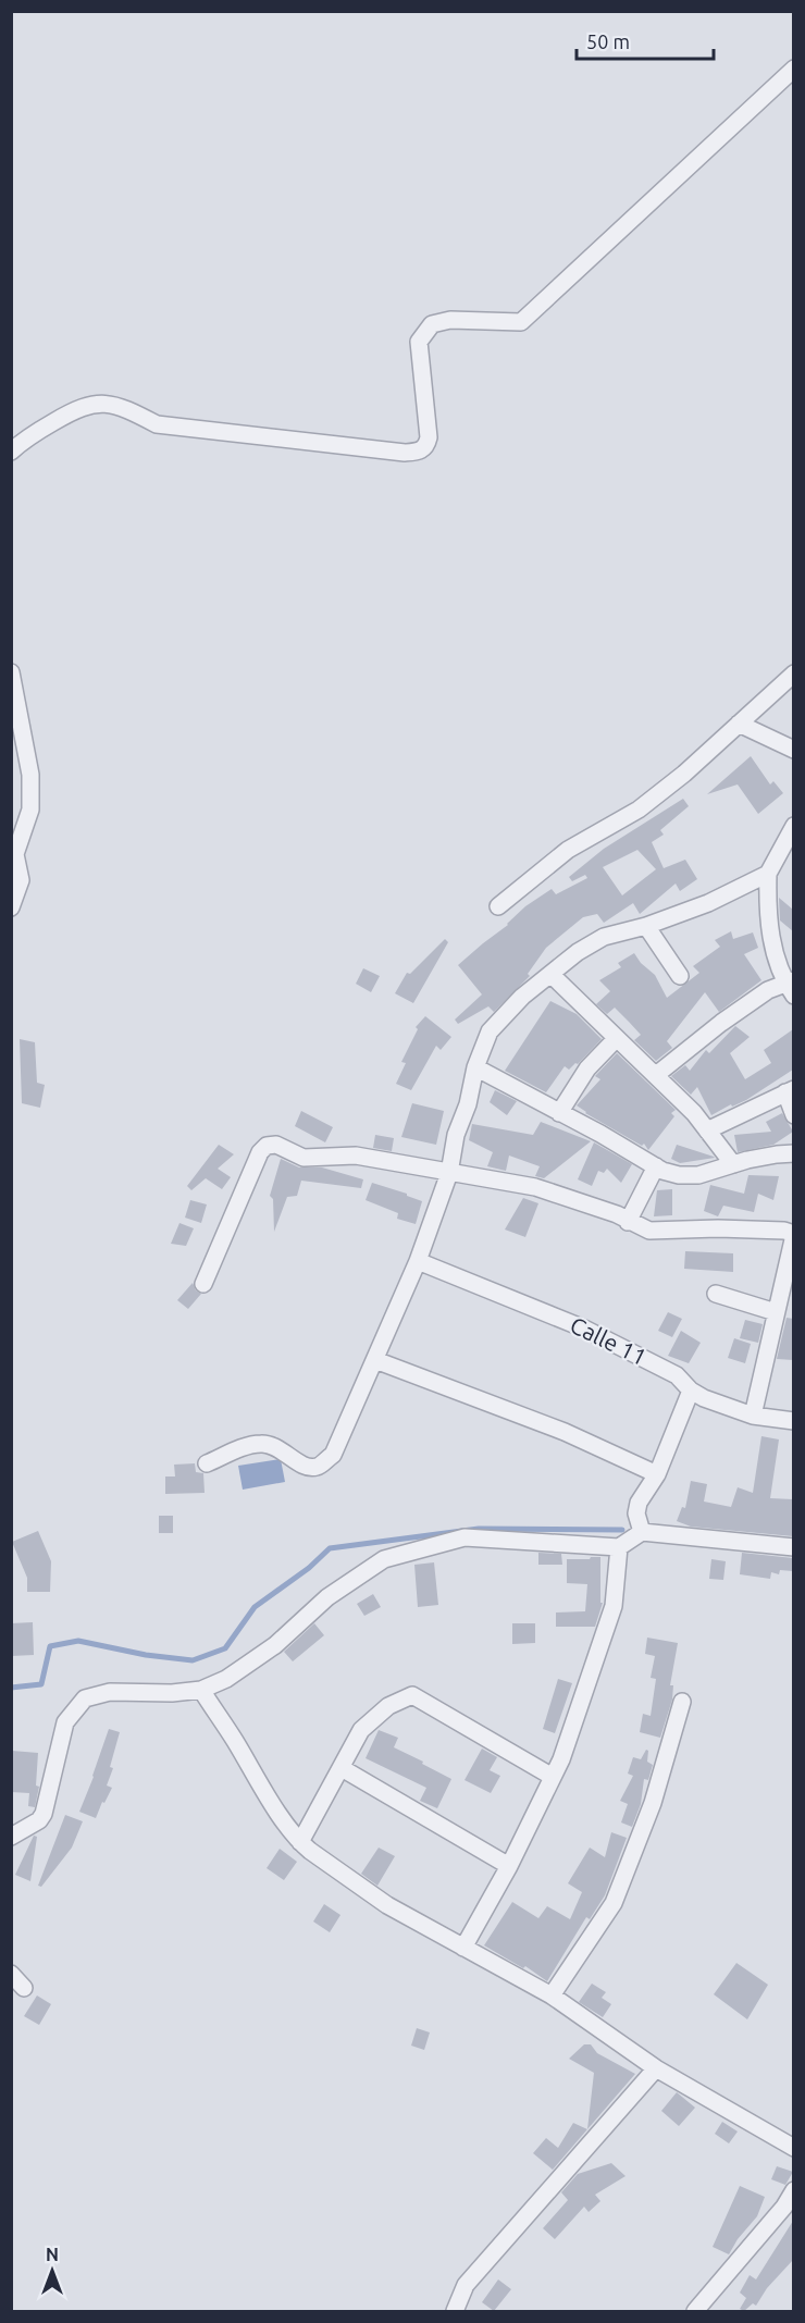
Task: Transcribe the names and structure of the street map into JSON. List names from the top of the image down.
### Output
{
  "streets": {
    "street": ["Calle 11"]
  },
  "scale_bar": "50 m",
  "north": "top"
}
